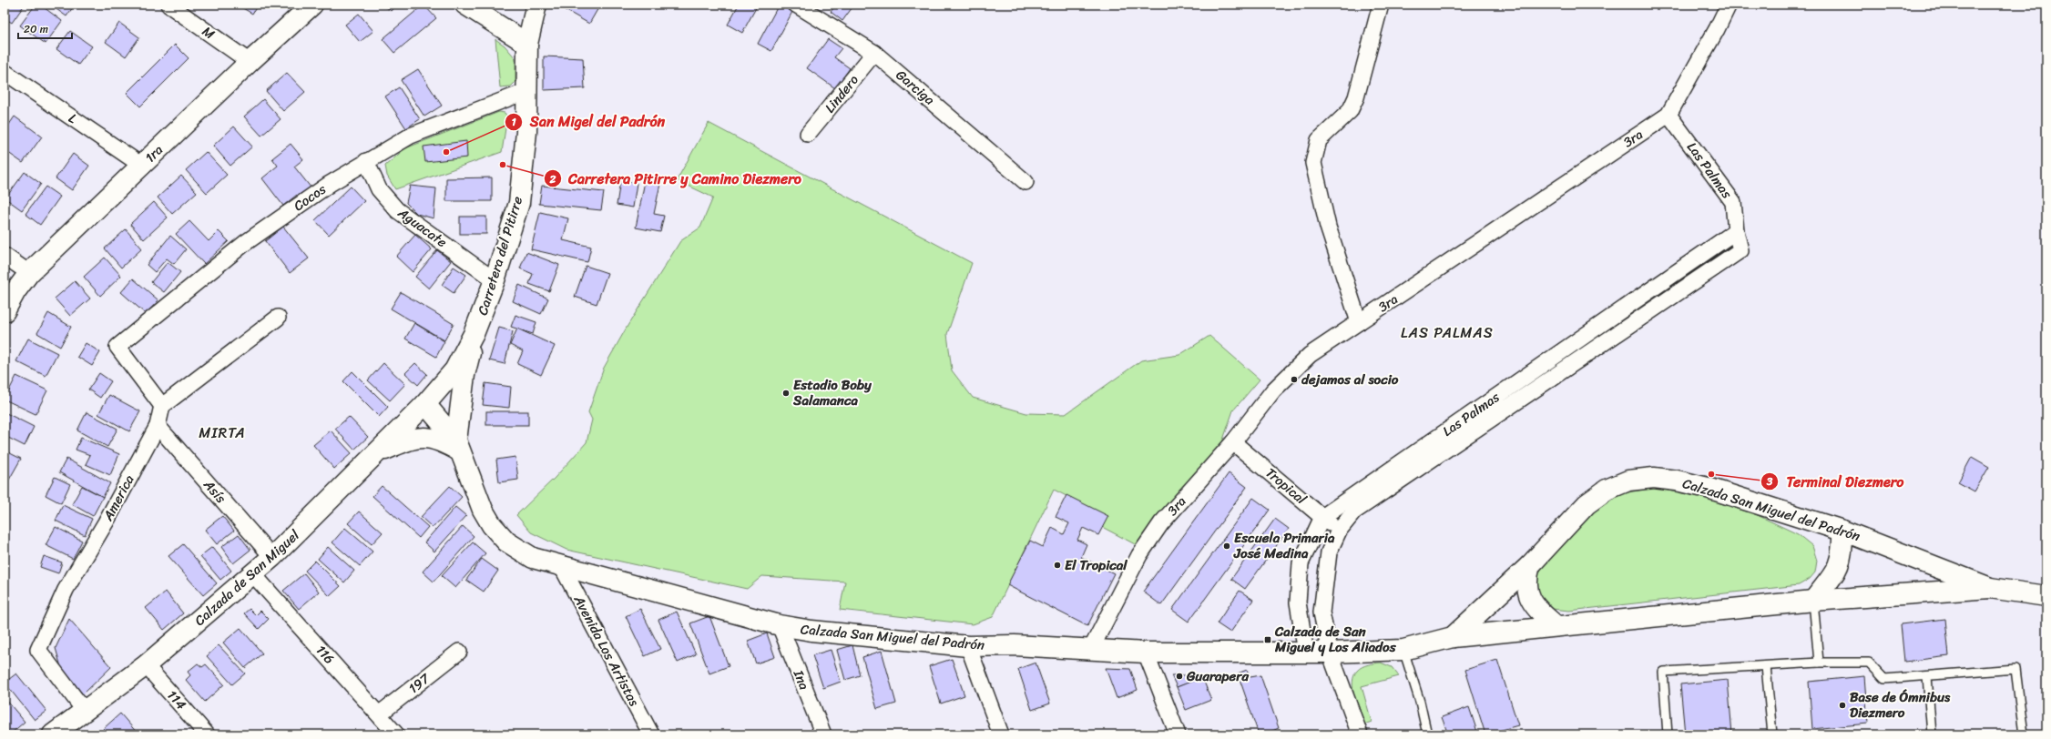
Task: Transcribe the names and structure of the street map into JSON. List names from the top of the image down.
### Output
{
  "streets": {
    "main road": [
      "1ra",
      "Carretera del Pitirre",
      "Calzada San Miguel del Padrón",
      "Calzada de San Miguel"
    ],
    "street": [
      "M",
      "Garciga",
      "Lindero",
      "L",
      "3ra",
      "Las Palmas",
      "Cocos",
      "Aguacate",
      "Tropical",
      "Asís",
      "America",
      "Avenida Los Artistas",
      "116",
      "Ina",
      "197",
      "114"
    ]
  },
  "crossings": [
    ["M", "1ra"],
    ["Garciga", "Lindero"],
    ["L", "1ra"],
    ["3ra", "Las Palmas"],
    ["3ra", "Tropical"],
    ["3ra", "Calzada San Miguel del Padrón"],
    ["Las Palmas", "Tropical"],
    ["Las Palmas", "Calzada San Miguel del Padrón"],
    ["Cocos", "Aguacate"],
    ["Cocos", "Carretera del Pitirre"],
    ["Cocos", "America"],
    ["Aguacate", "Carretera del Pitirre"],
    ["Carretera del Pitirre", "Calzada San Miguel del Padrón"],
    ["Carretera del Pitirre", "Calzada de San Miguel"],
    ["Asís", "America"],
    ["Asís", "Calzada de San Miguel"],
    ["America", "Calzada de San Miguel"],
    ["Calzada San Miguel del Padrón", "Calzada de San Miguel"],
    ["Calzada San Miguel del Padrón", "Avenida Los Artistas"],
    ["Calzada San Miguel del Padrón", "Ina"],
    ["Calzada de San Miguel", "116"],
    ["Calzada de San Miguel", "114"],
    ["116", "197"]
  ],
  "districts": ["LAS PALMAS", "MIRTA"],
  "places": {
    "other": [
      "San Migel del Padrón",
      "Carretera Pitirre y Camino Diezmero",
      "dejamos al socio",
      "Estadio Boby Salamanca",
      "Terminal Diezmero",
      "Escuela Primaria José Medina",
      "El Tropical",
      "Guarapera",
      "Base de Ómnibus Diezmero"
    ],
    "transit": ["Calzada de San Miguel y Los Aliados"]
  },
  "scale_bar": "20 m"
}
